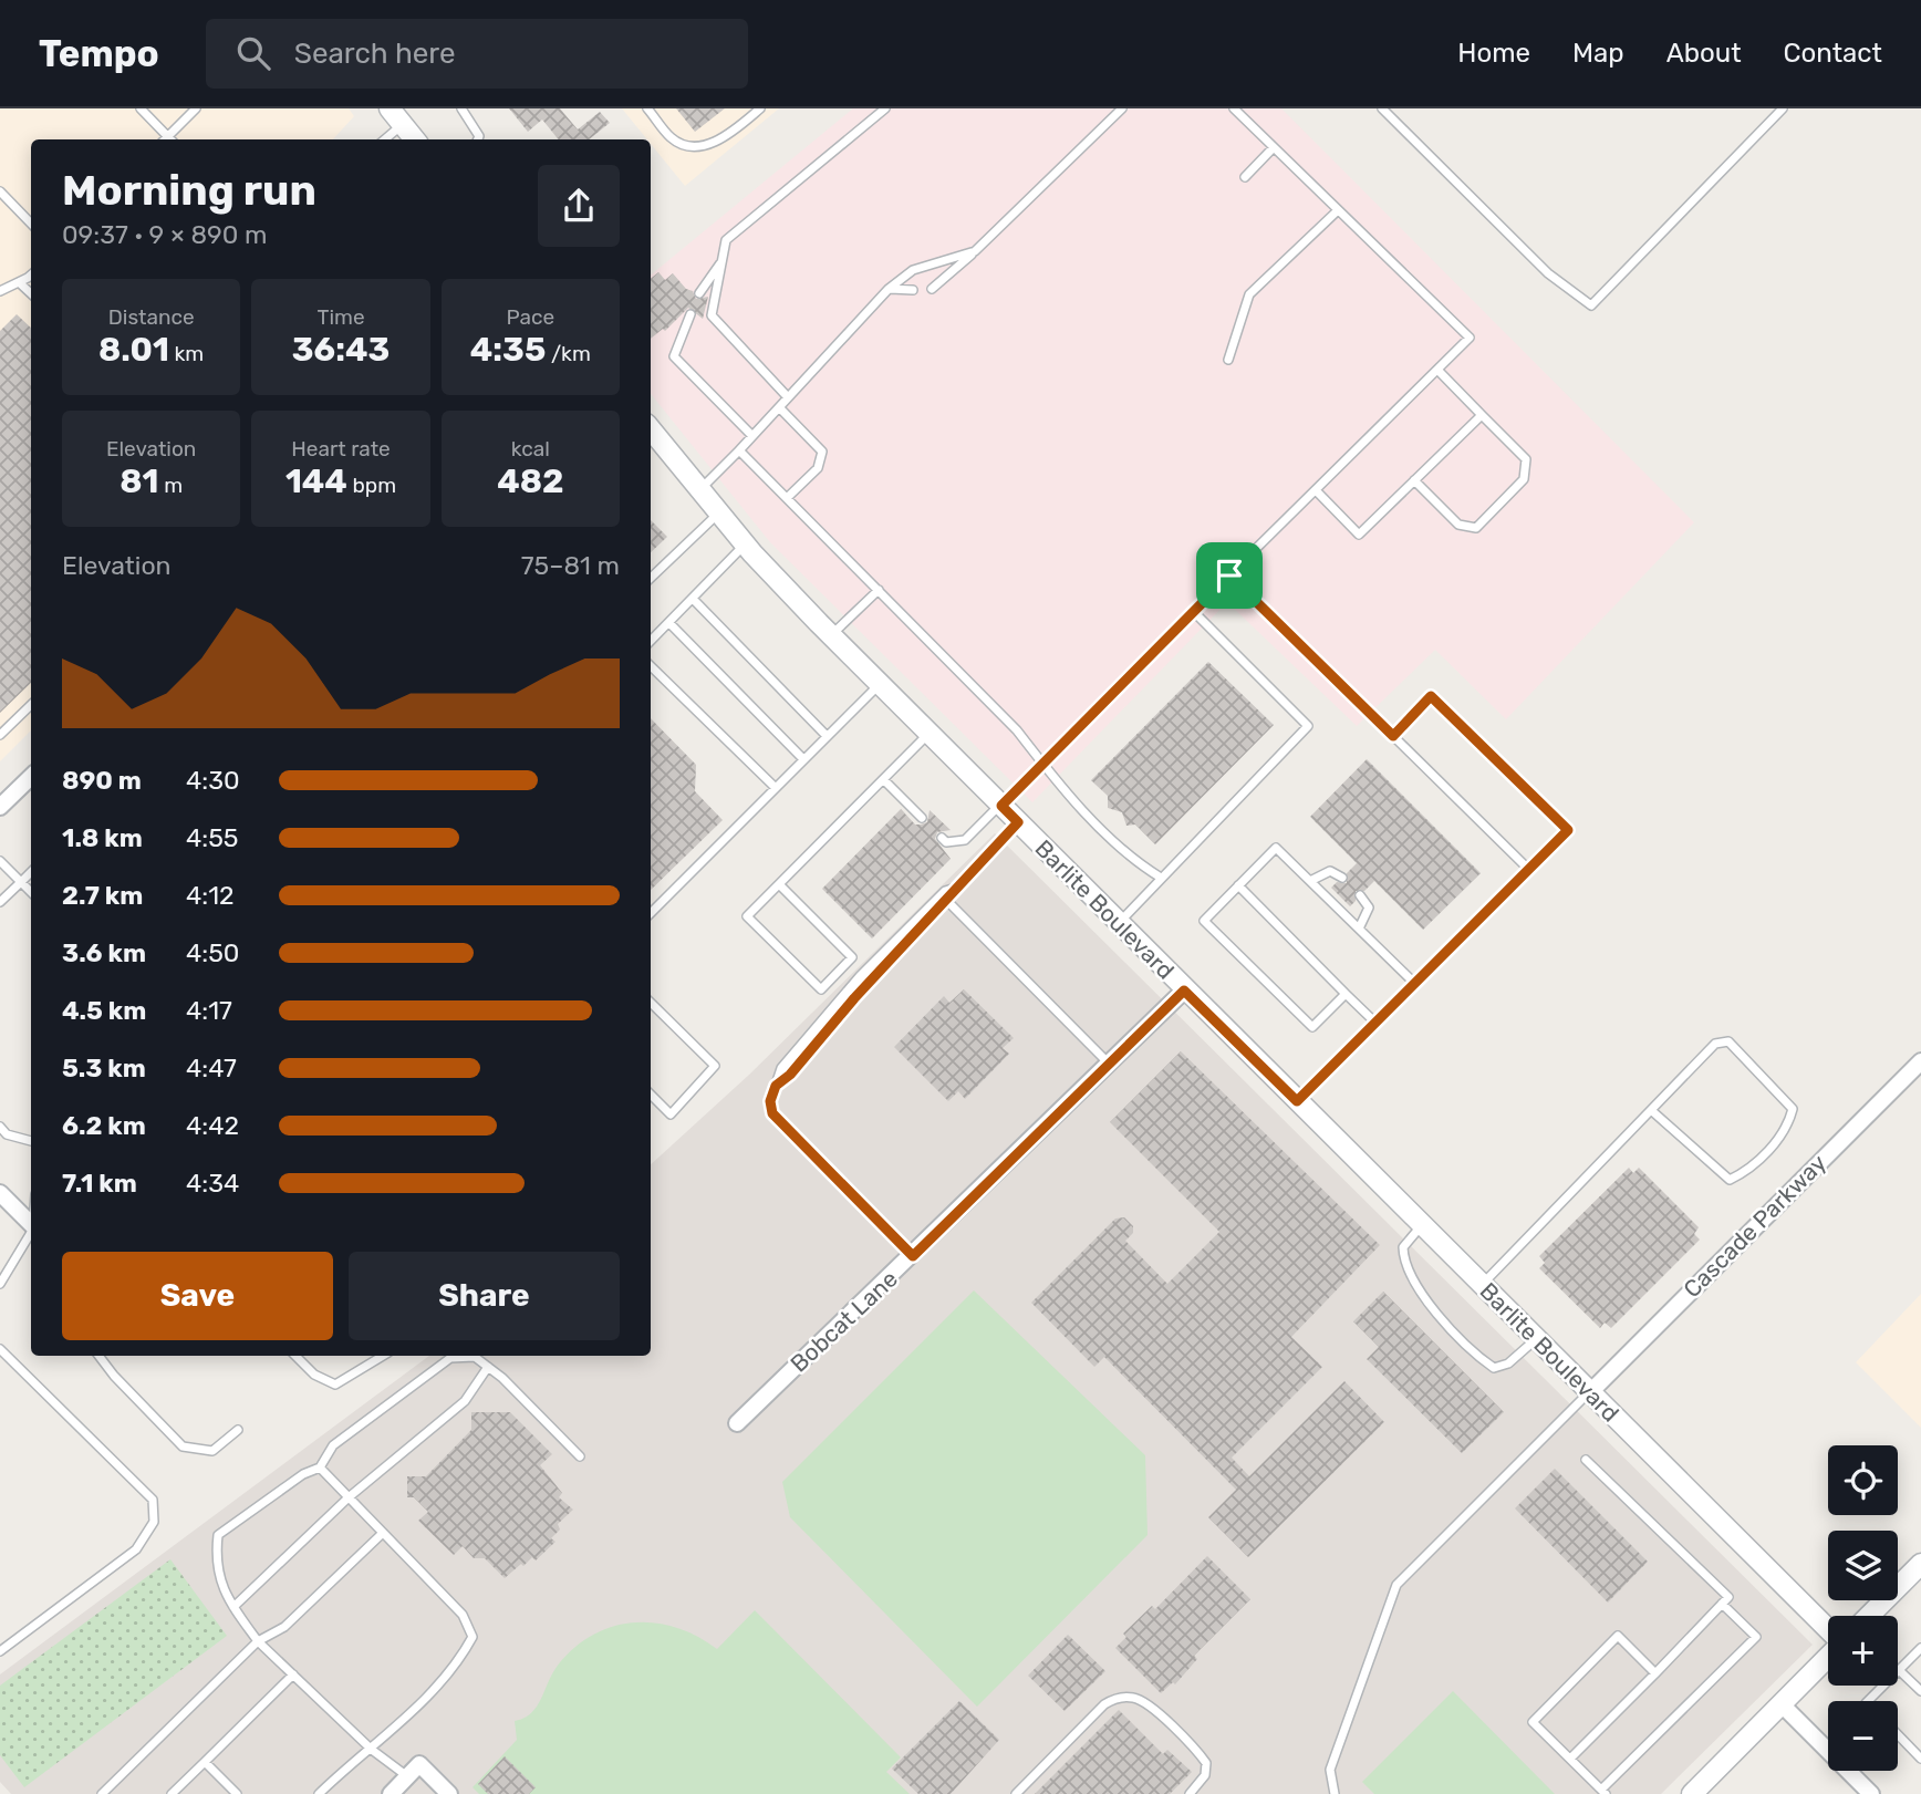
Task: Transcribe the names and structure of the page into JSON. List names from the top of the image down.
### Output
{
  "streets": {
    "street": ["Barlite Boulevard", "Cascade Parkway", "Bobcat Lane"]
  },
  "crossings": [
    ["Barlite Boulevard", "Cascade Parkway"],
    ["Barlite Boulevard", "Bobcat Lane"]
  ],
  "page": {
    "header": "Tempo",
    "search": "Search here",
    "nav": [
      "Home",
      "Map",
      "About",
      "Contact"
    ],
    "heading": ["Morning run", "09:37 · 9 × 890 m"],
    "stats": [
      ["Distance", "8.01 km"],
      ["Time", "36:43"],
      ["Pace", "4:35 /km"],
      ["Elevation", "81 m"],
      ["Heart rate", "144 bpm"],
      ["kcal", "482"]
    ],
    "chart": ["Elevation", "75–81 m"],
    "list": [
      {
        "name": "890 m",
        "note": "4:30"
      },
      {
        "name": "1.8 km",
        "note": "4:55"
      },
      {
        "name": "2.7 km",
        "note": "4:12"
      },
      {
        "name": "3.6 km",
        "note": "4:50"
      },
      {
        "name": "4.5 km",
        "note": "4:17"
      },
      {
        "name": "5.3 km",
        "note": "4:47"
      },
      {
        "name": "6.2 km",
        "note": "4:42"
      },
      {
        "name": "7.1 km",
        "note": "4:34"
      }
    ],
    "buttons": ["Save", "Share"],
    "map_buttons": ["+", "−"]
  }
}
